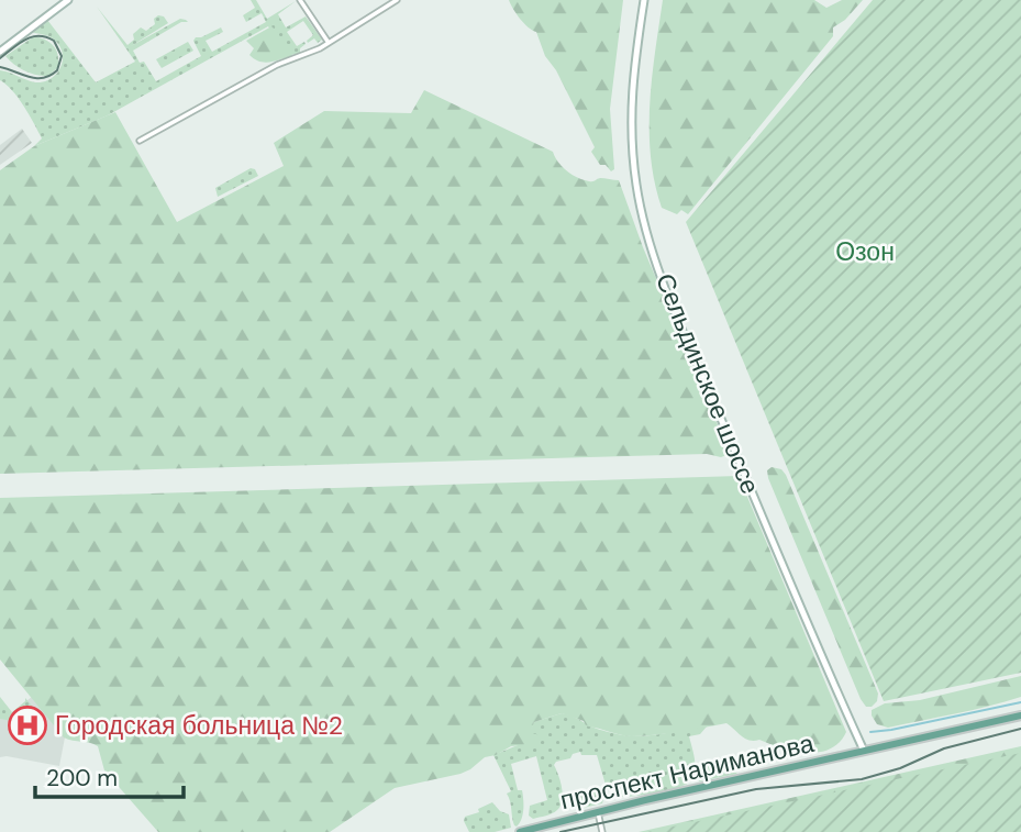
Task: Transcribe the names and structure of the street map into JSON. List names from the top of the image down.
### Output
{
  "streets": {
    "main road": ["Сельдинское шоссе", "проспект Нариманова"]
  },
  "crossings": [
    ["Сельдинское шоссе", "проспект Нариманова"]
  ],
  "parks": ["Озон"],
  "places": {
    "hospital": ["Городская больница №2"]
  },
  "scale_bar": "200 m"
}
